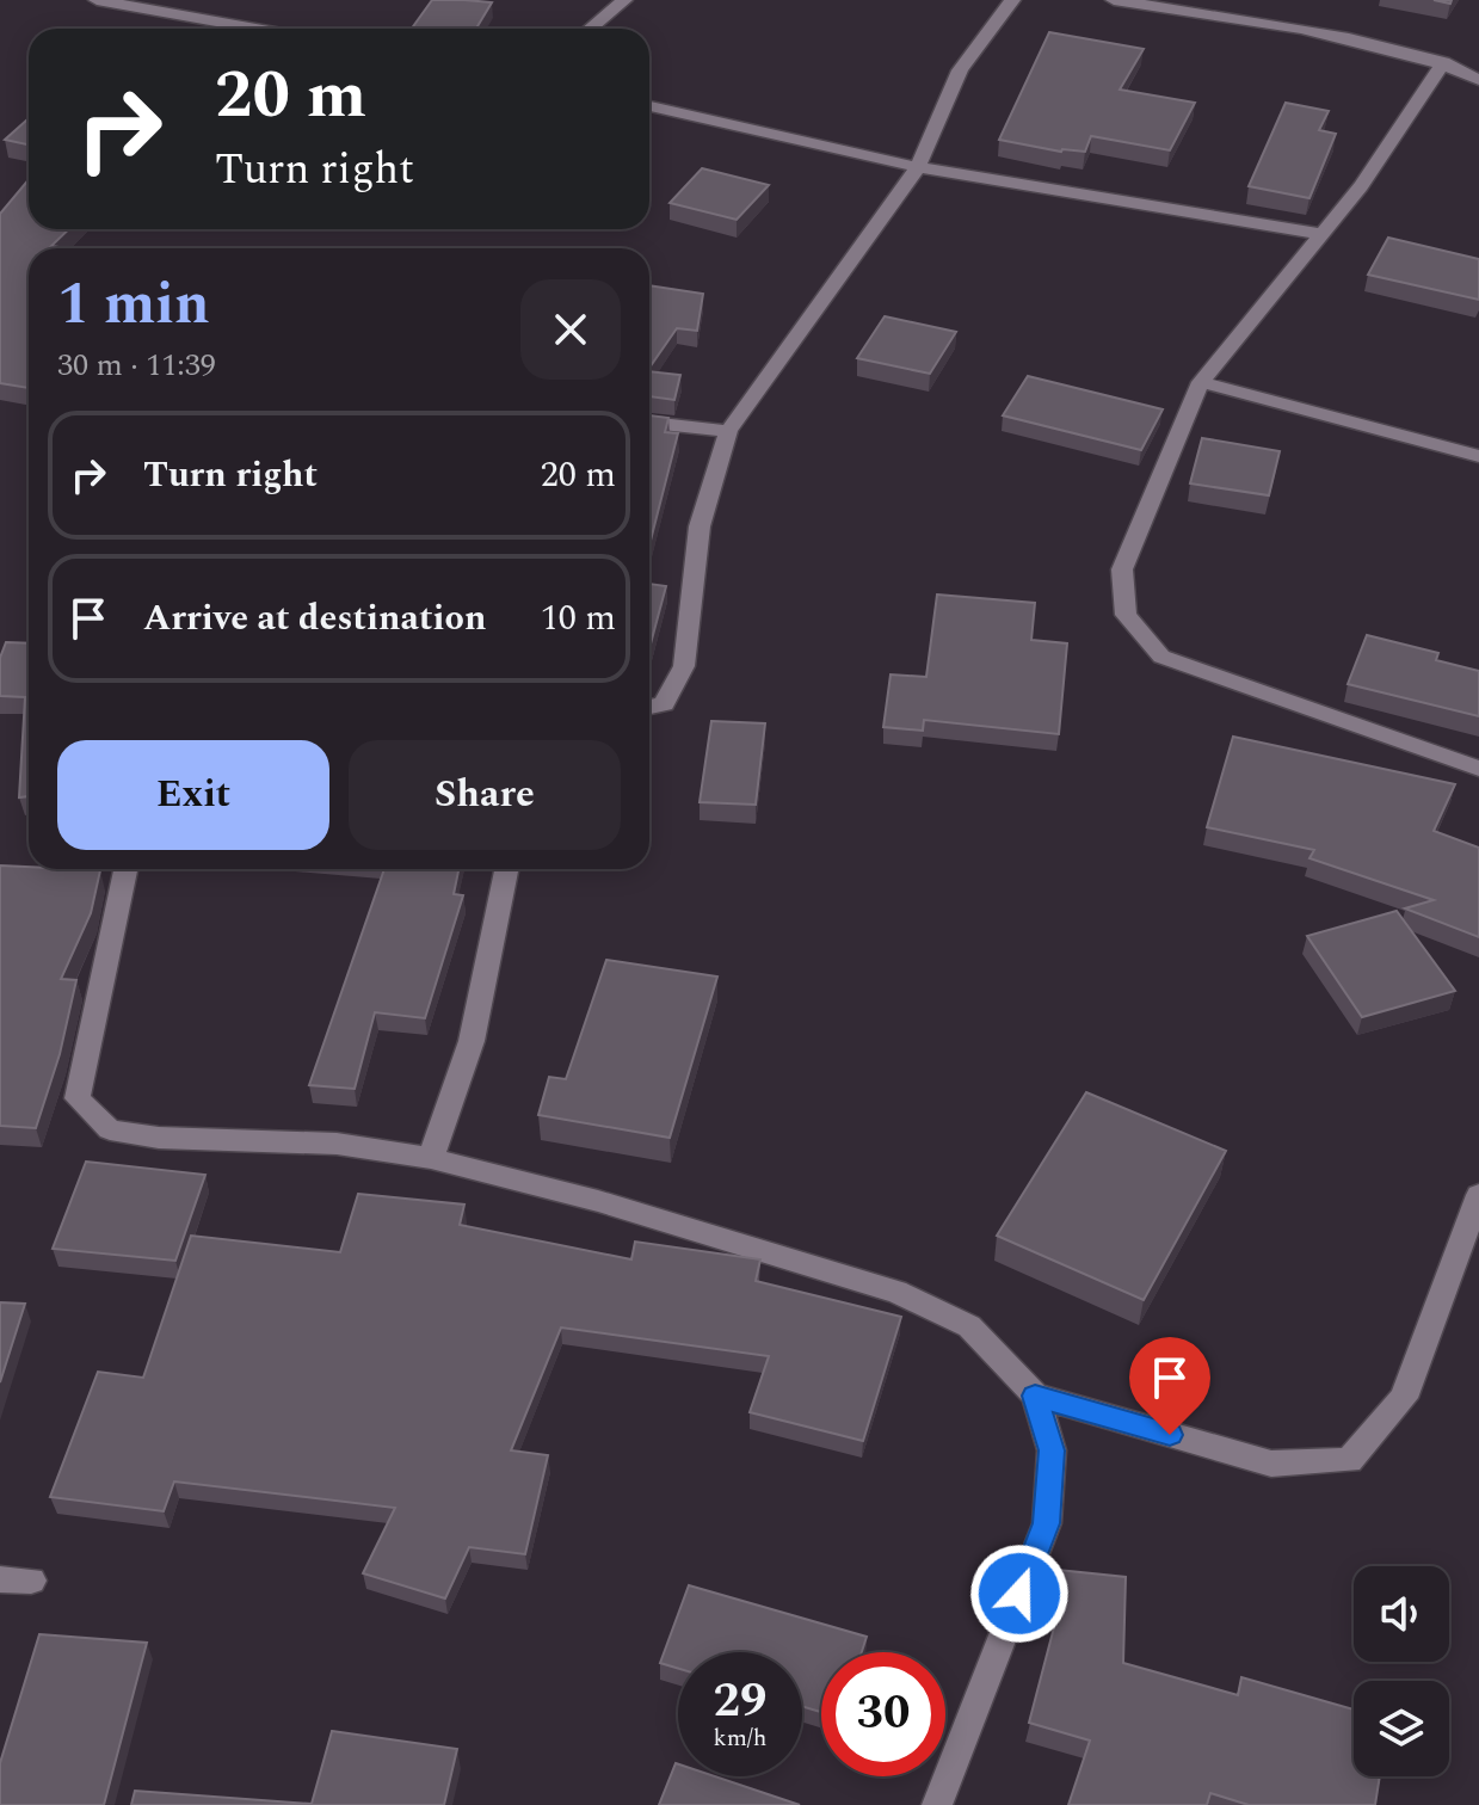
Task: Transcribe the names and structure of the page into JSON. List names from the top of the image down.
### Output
{
  "page": {
    "turn": ["20 m", "Turn right"],
    "heading": ["1 min", "30 m · 11:39"],
    "list": [
      {
        "name": "Turn right",
        "value": "20 m"
      },
      {
        "name": "Arrive at destination",
        "value": "10 m"
      }
    ],
    "buttons": ["Exit", "Share"],
    "speed": "29 km/h",
    "limit": "30"
  }
}
